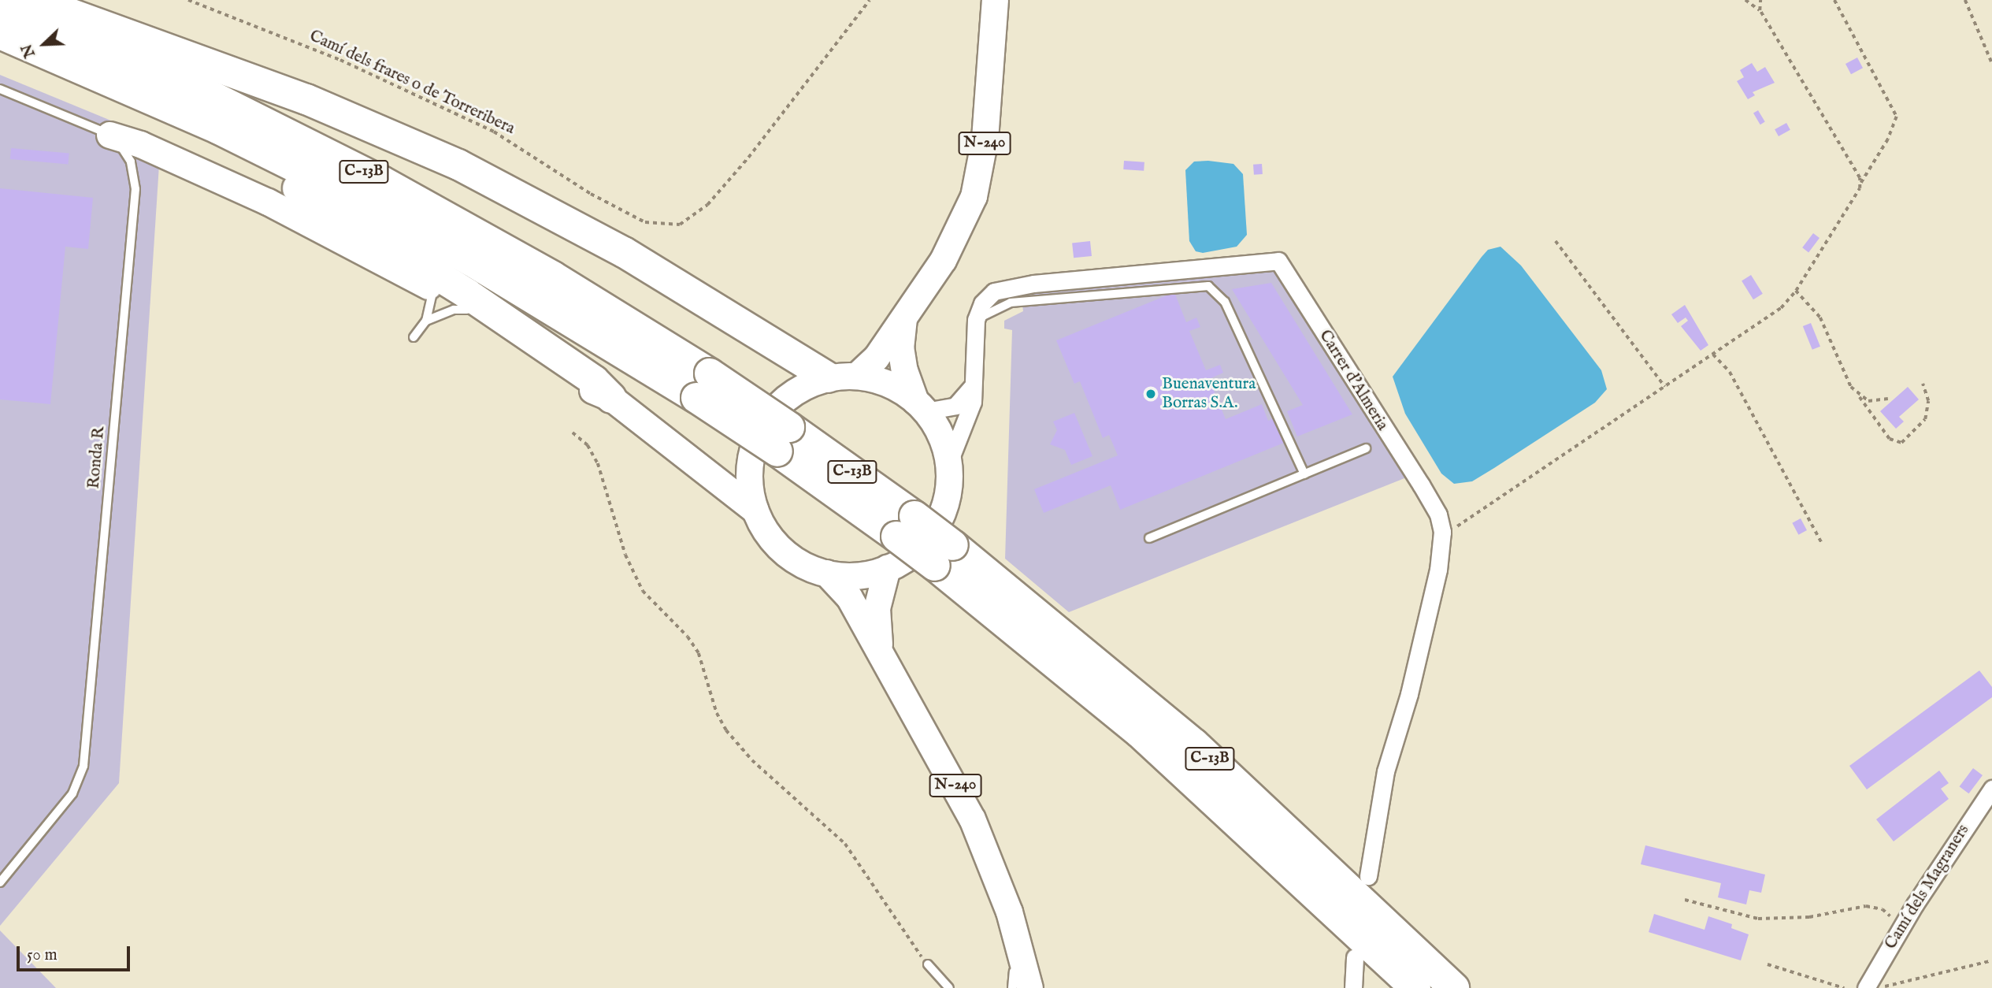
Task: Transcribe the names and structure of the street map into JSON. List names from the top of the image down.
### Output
{
  "streets": {
    "highway": ["C-13B"],
    "main road": ["N-240"],
    "street": ["Carrer d'Almeria", "Camí dels Magraners"],
    "lane": ["Ronda R"],
    "path": ["Camí dels frares o de Torreribera"]
  },
  "crossings": [
    ["N-240", "C-13B"],
    ["N-240", "Carrer d'Almeria"]
  ],
  "places": ["Buenaventura Borras S.A."],
  "scale_bar": "50 m",
  "north": "bottom left"
}
